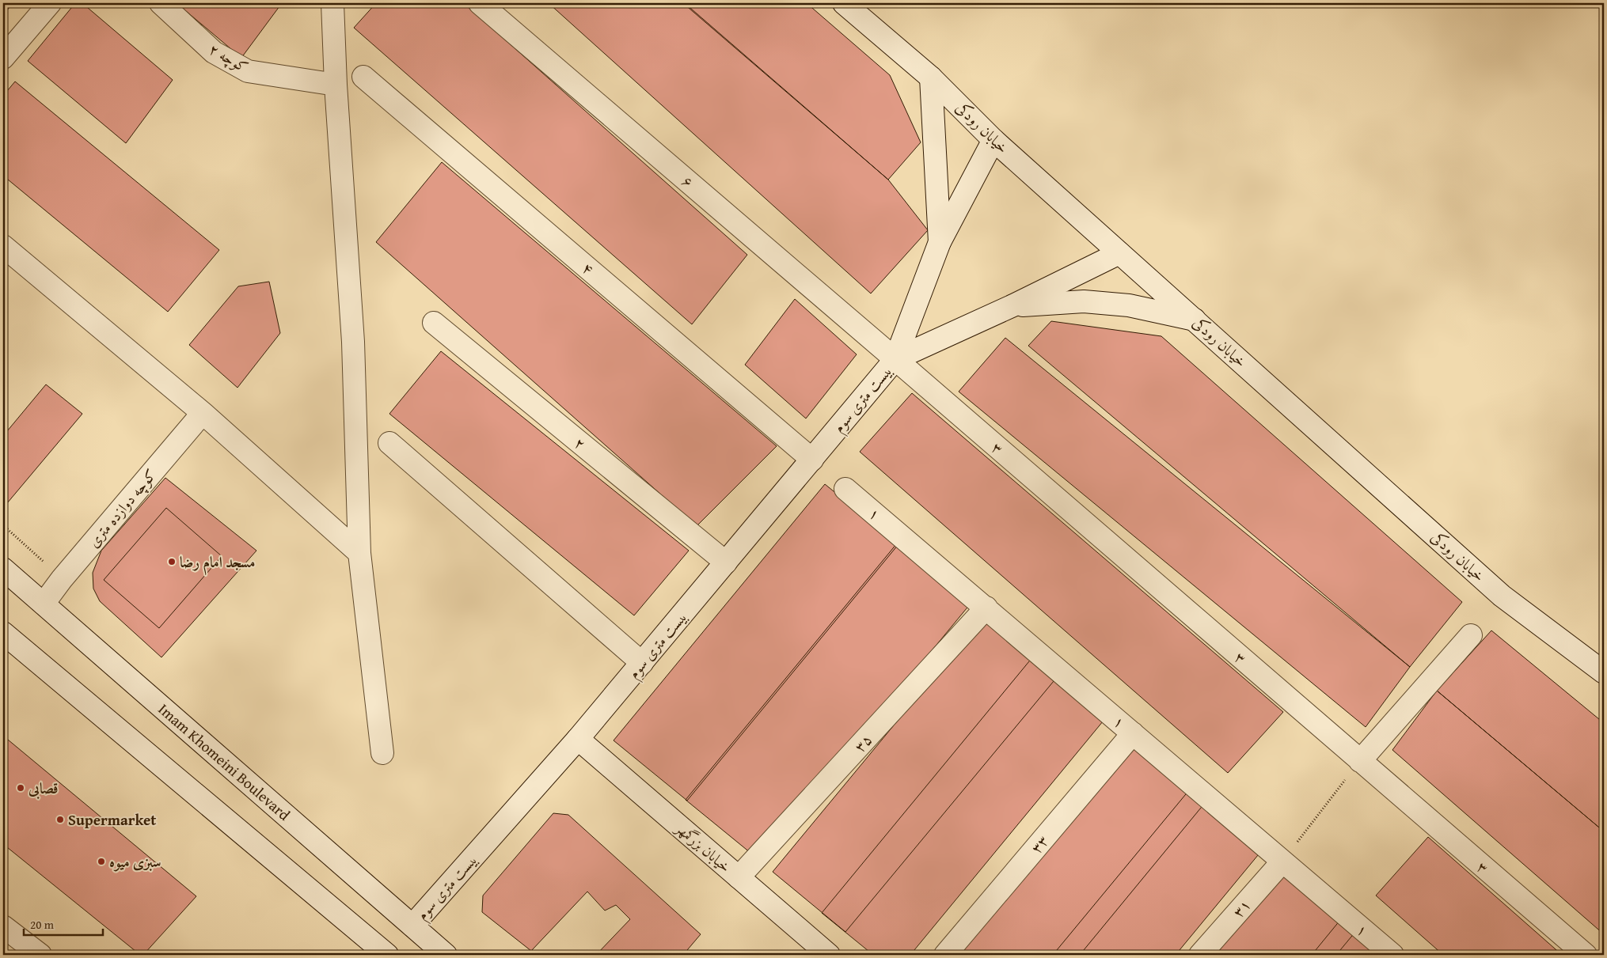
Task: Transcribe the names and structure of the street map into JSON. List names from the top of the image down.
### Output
{
  "streets": {
    "street": [
      "کوچه ۲",
      "خیابان رودکی",
      "۶",
      "۴",
      "بیست متری سوم",
      "۲",
      "۳",
      "کوچه دوازده متری",
      "۱",
      "۳۵",
      "Imam Khomeini Boulevard",
      "۳۳",
      "خیابان بزرگمهر",
      "۳۱"
    ]
  },
  "crossings": [
    ["خیابان رودکی", "بیست متری سوم"],
    ["۶", "بیست متری سوم"],
    ["۶", "۳"],
    ["۴", "بیست متری سوم"],
    ["بیست متری سوم", "۲"],
    ["بیست متری سوم", "۳"],
    ["بیست متری سوم", "Imam Khomeini Boulevard"],
    ["بیست متری سوم", "خیابان بزرگمهر"],
    ["کوچه دوازده متری", "Imam Khomeini Boulevard"],
    ["۱", "۳۵"],
    ["۱", "۳۳"],
    ["۱", "۳۱"],
    ["۳۵", "خیابان بزرگمهر"]
  ],
  "places": [
    "مسجد امام رضا",
    "قصابی",
    "Supermarket",
    "سبزی میوه"
  ],
  "scale_bar": "20 m"
}
